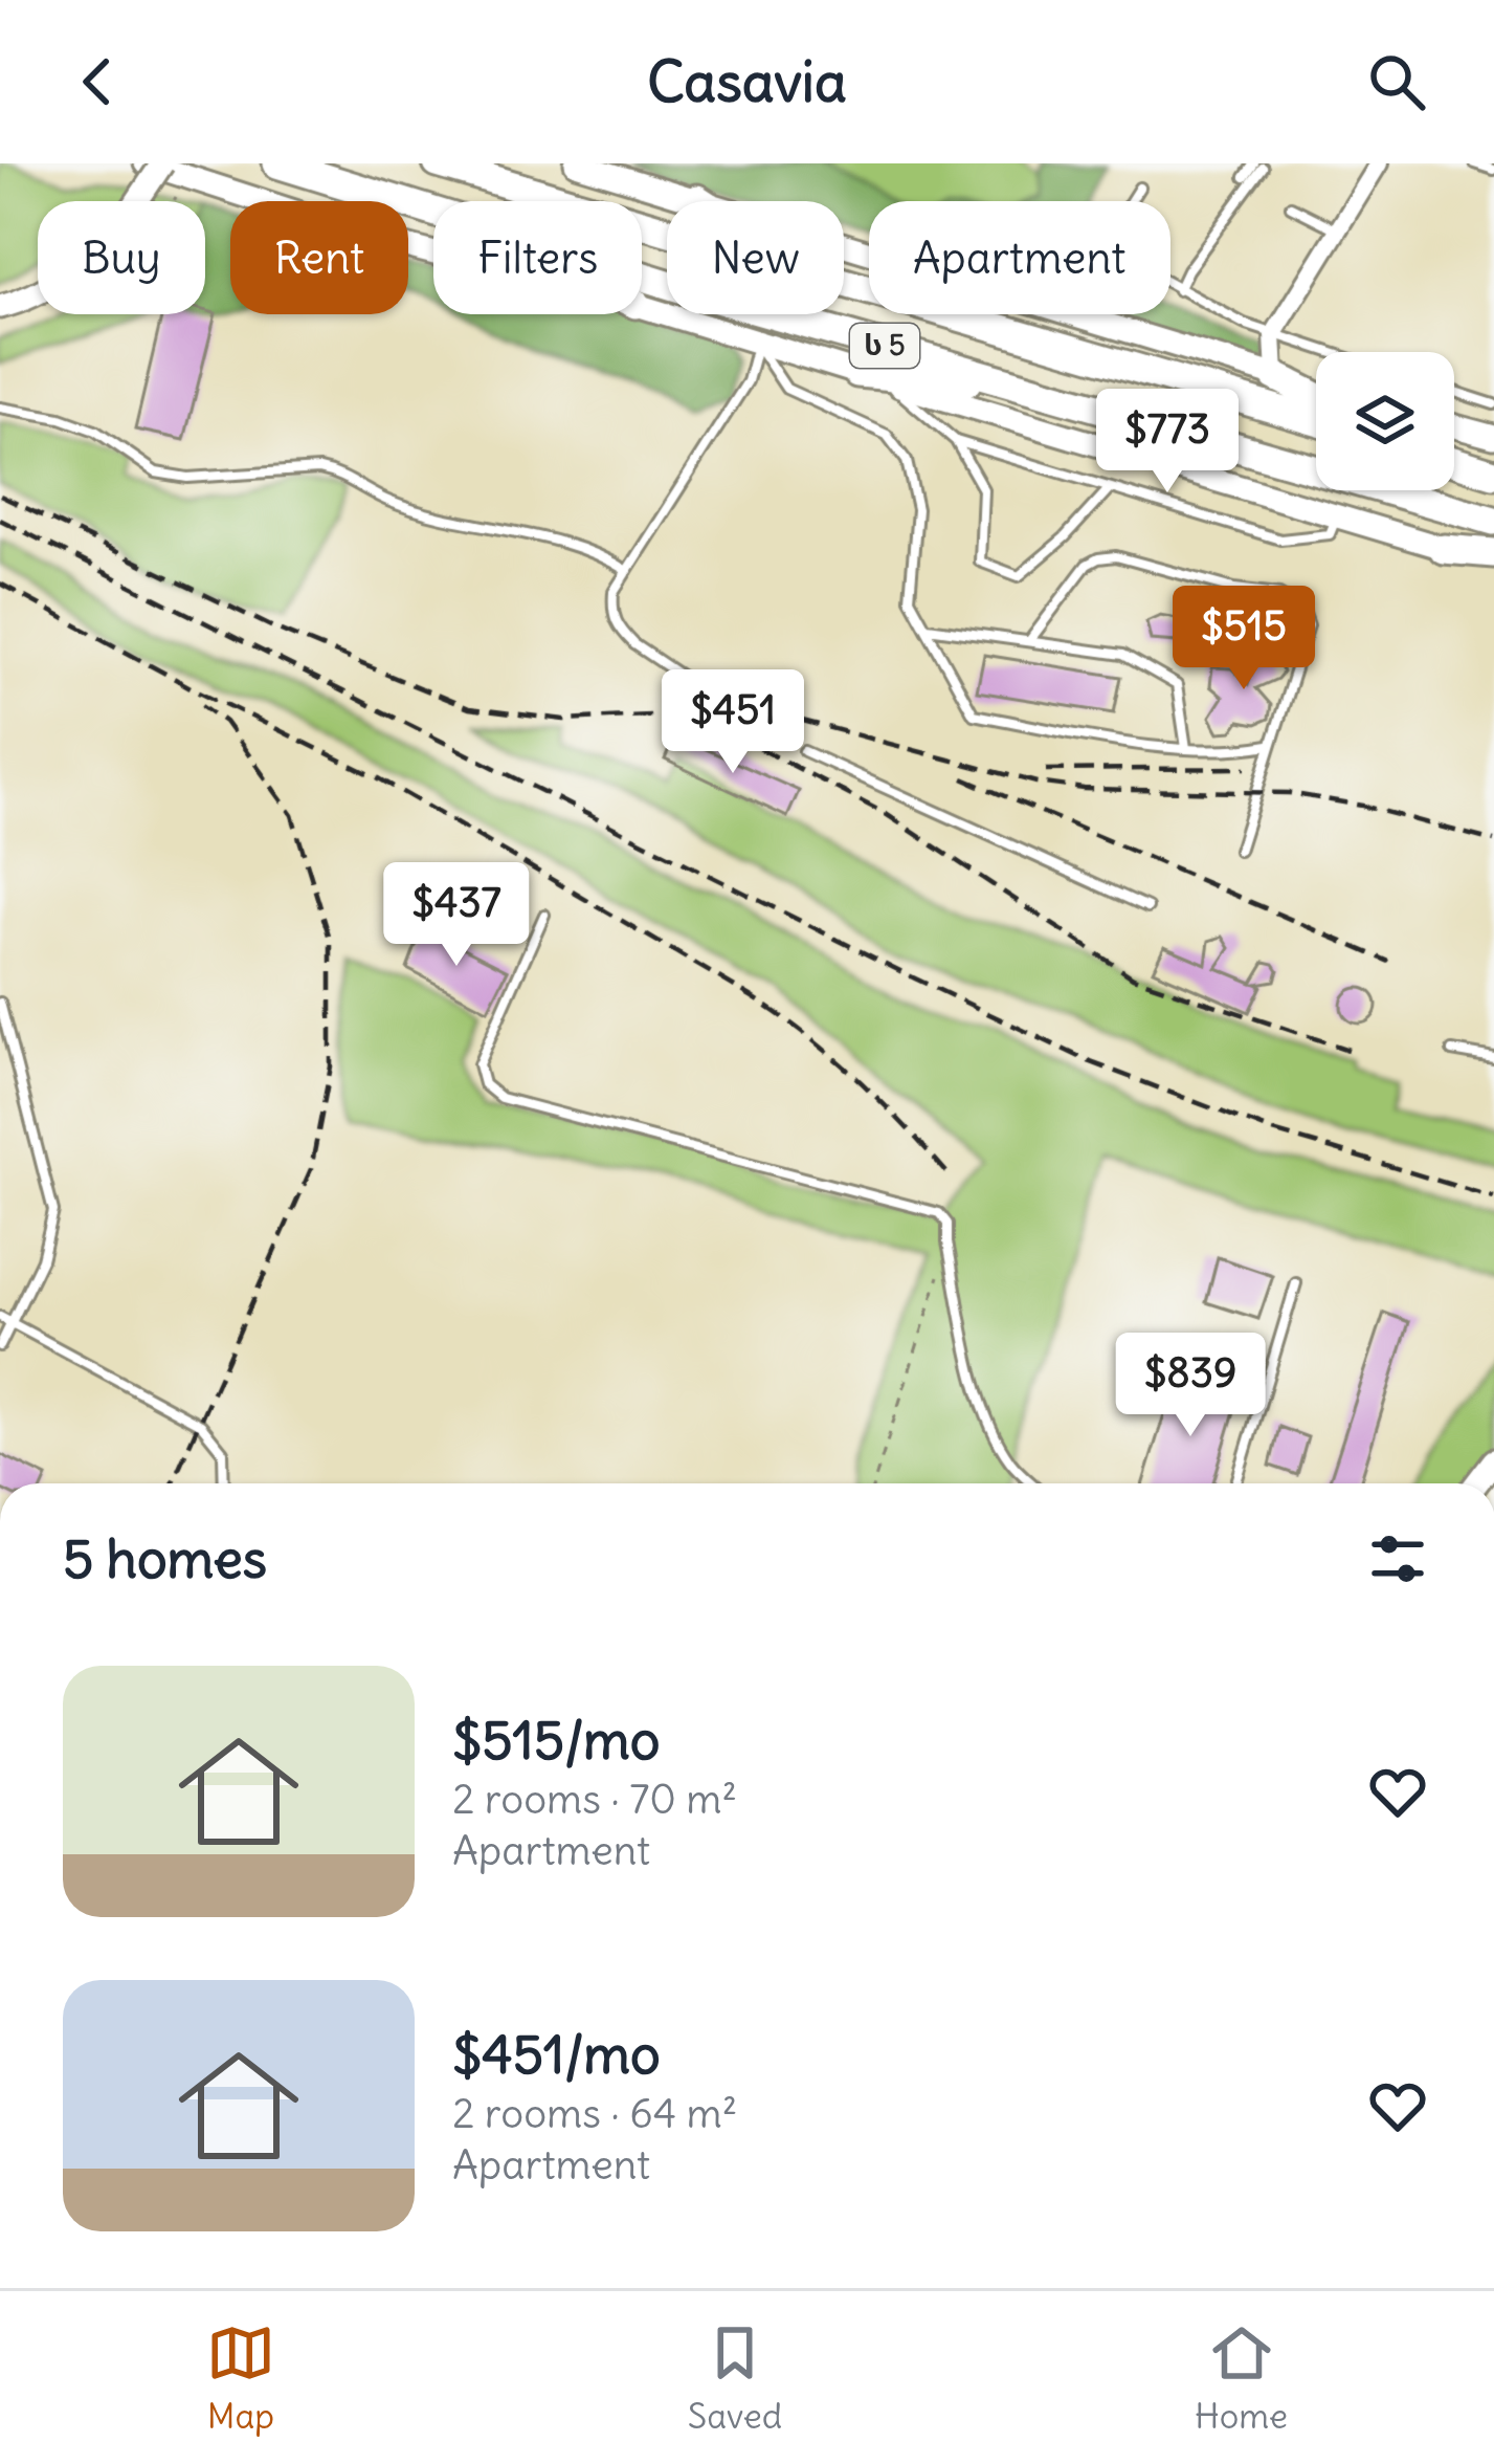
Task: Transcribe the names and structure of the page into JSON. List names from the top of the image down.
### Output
{
  "streets": {
    "highway": ["ს 5"]
  },
  "page": {
    "header": "Casavia",
    "chip": [
      "Buy",
      "Rent",
      "Filters",
      "New",
      "Apartment"
    ],
    "price": [
      "$773",
      "$515",
      "$451",
      "$437",
      "$839"
    ],
    "heading": "5 homes",
    "list": [
      {
        "name": "$515/mo",
        "note": "2 rooms · 70 m² · Apartment"
      },
      {
        "name": "$451/mo",
        "note": "2 rooms · 64 m² · Apartment"
      }
    ],
    "tabs": ["Map", "Saved", "Home"]
  }
}
